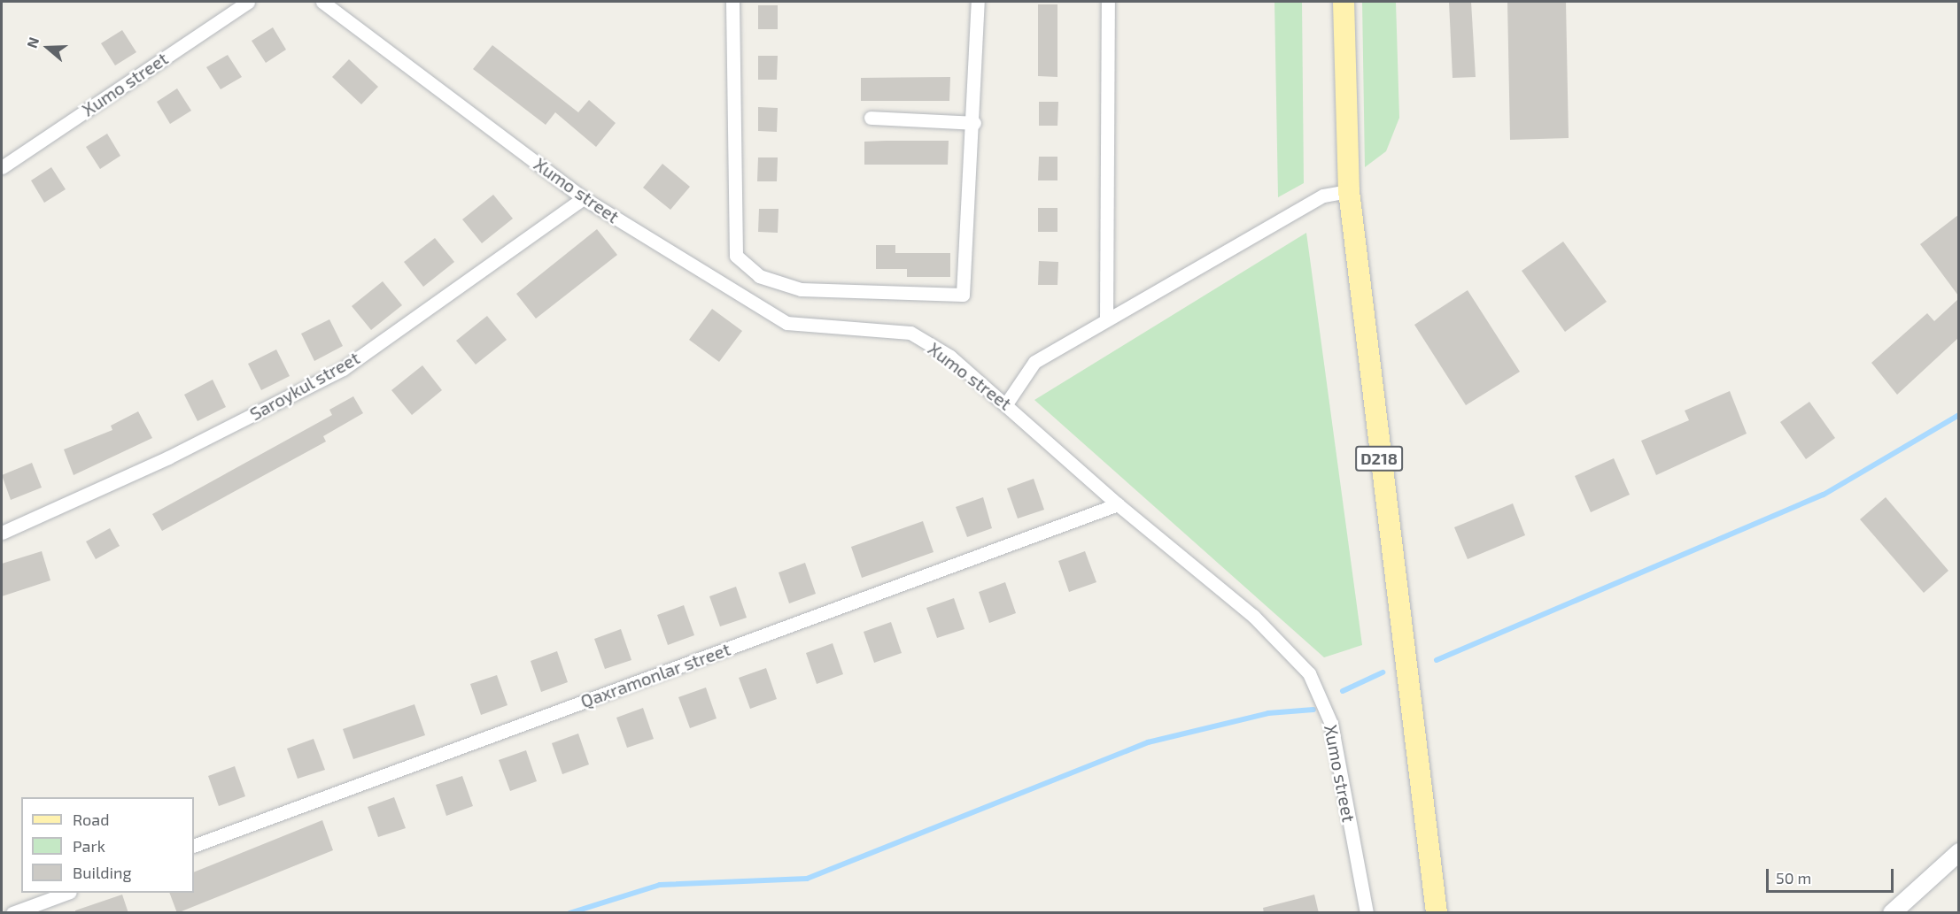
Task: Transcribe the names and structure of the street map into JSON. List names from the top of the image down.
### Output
{
  "streets": {
    "main road": ["D218"],
    "street": ["Xumo street", "Saroykul street", "Qaxramonlar street"]
  },
  "crossings": [
    ["Xumo street", "Saroykul street"],
    ["Xumo street", "Qaxramonlar street"]
  ],
  "legend": ["Road", "Park", "Building"],
  "scale_bar": "50 m",
  "north": "left"
}
